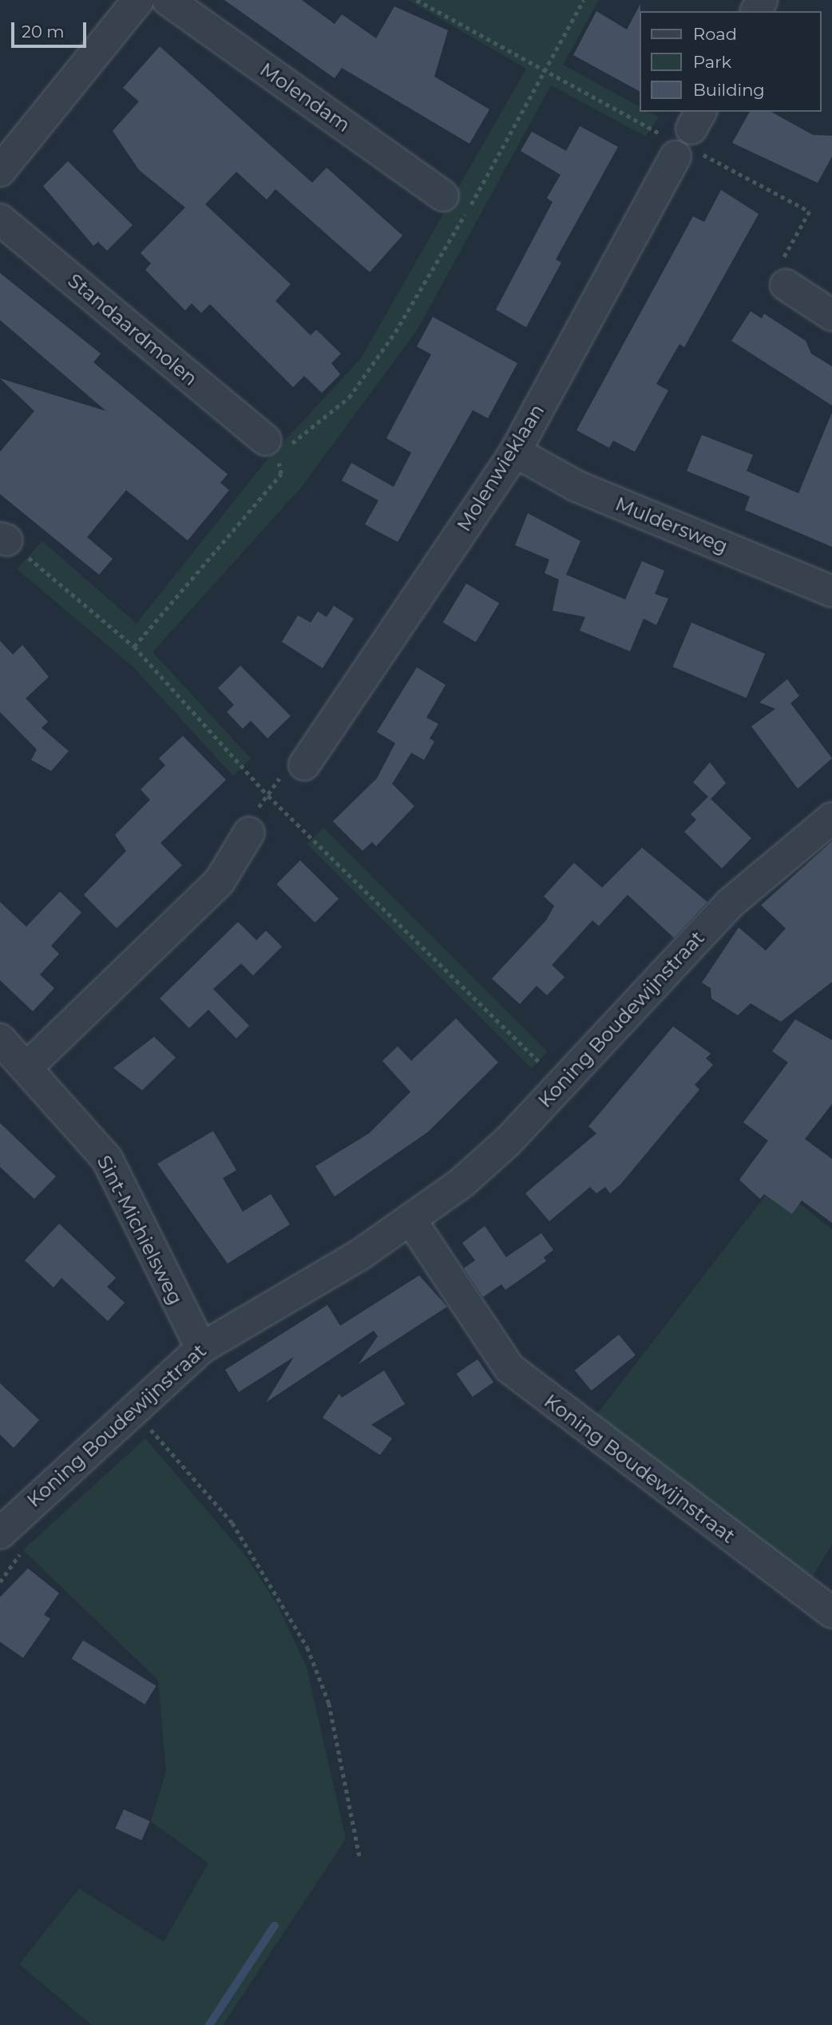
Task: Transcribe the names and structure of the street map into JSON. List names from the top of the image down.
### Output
{
  "streets": {
    "street": [
      "Molendam",
      "Standaardmolen",
      "Molenwieklaan",
      "Muldersweg",
      "Koning Boudewijnstraat",
      "Sint-Michielsweg"
    ]
  },
  "crossings": [
    ["Molenwieklaan", "Muldersweg"],
    ["Koning Boudewijnstraat", "Sint-Michielsweg"]
  ],
  "legend": ["Road", "Park", "Building"],
  "scale_bar": "20 m"
}
